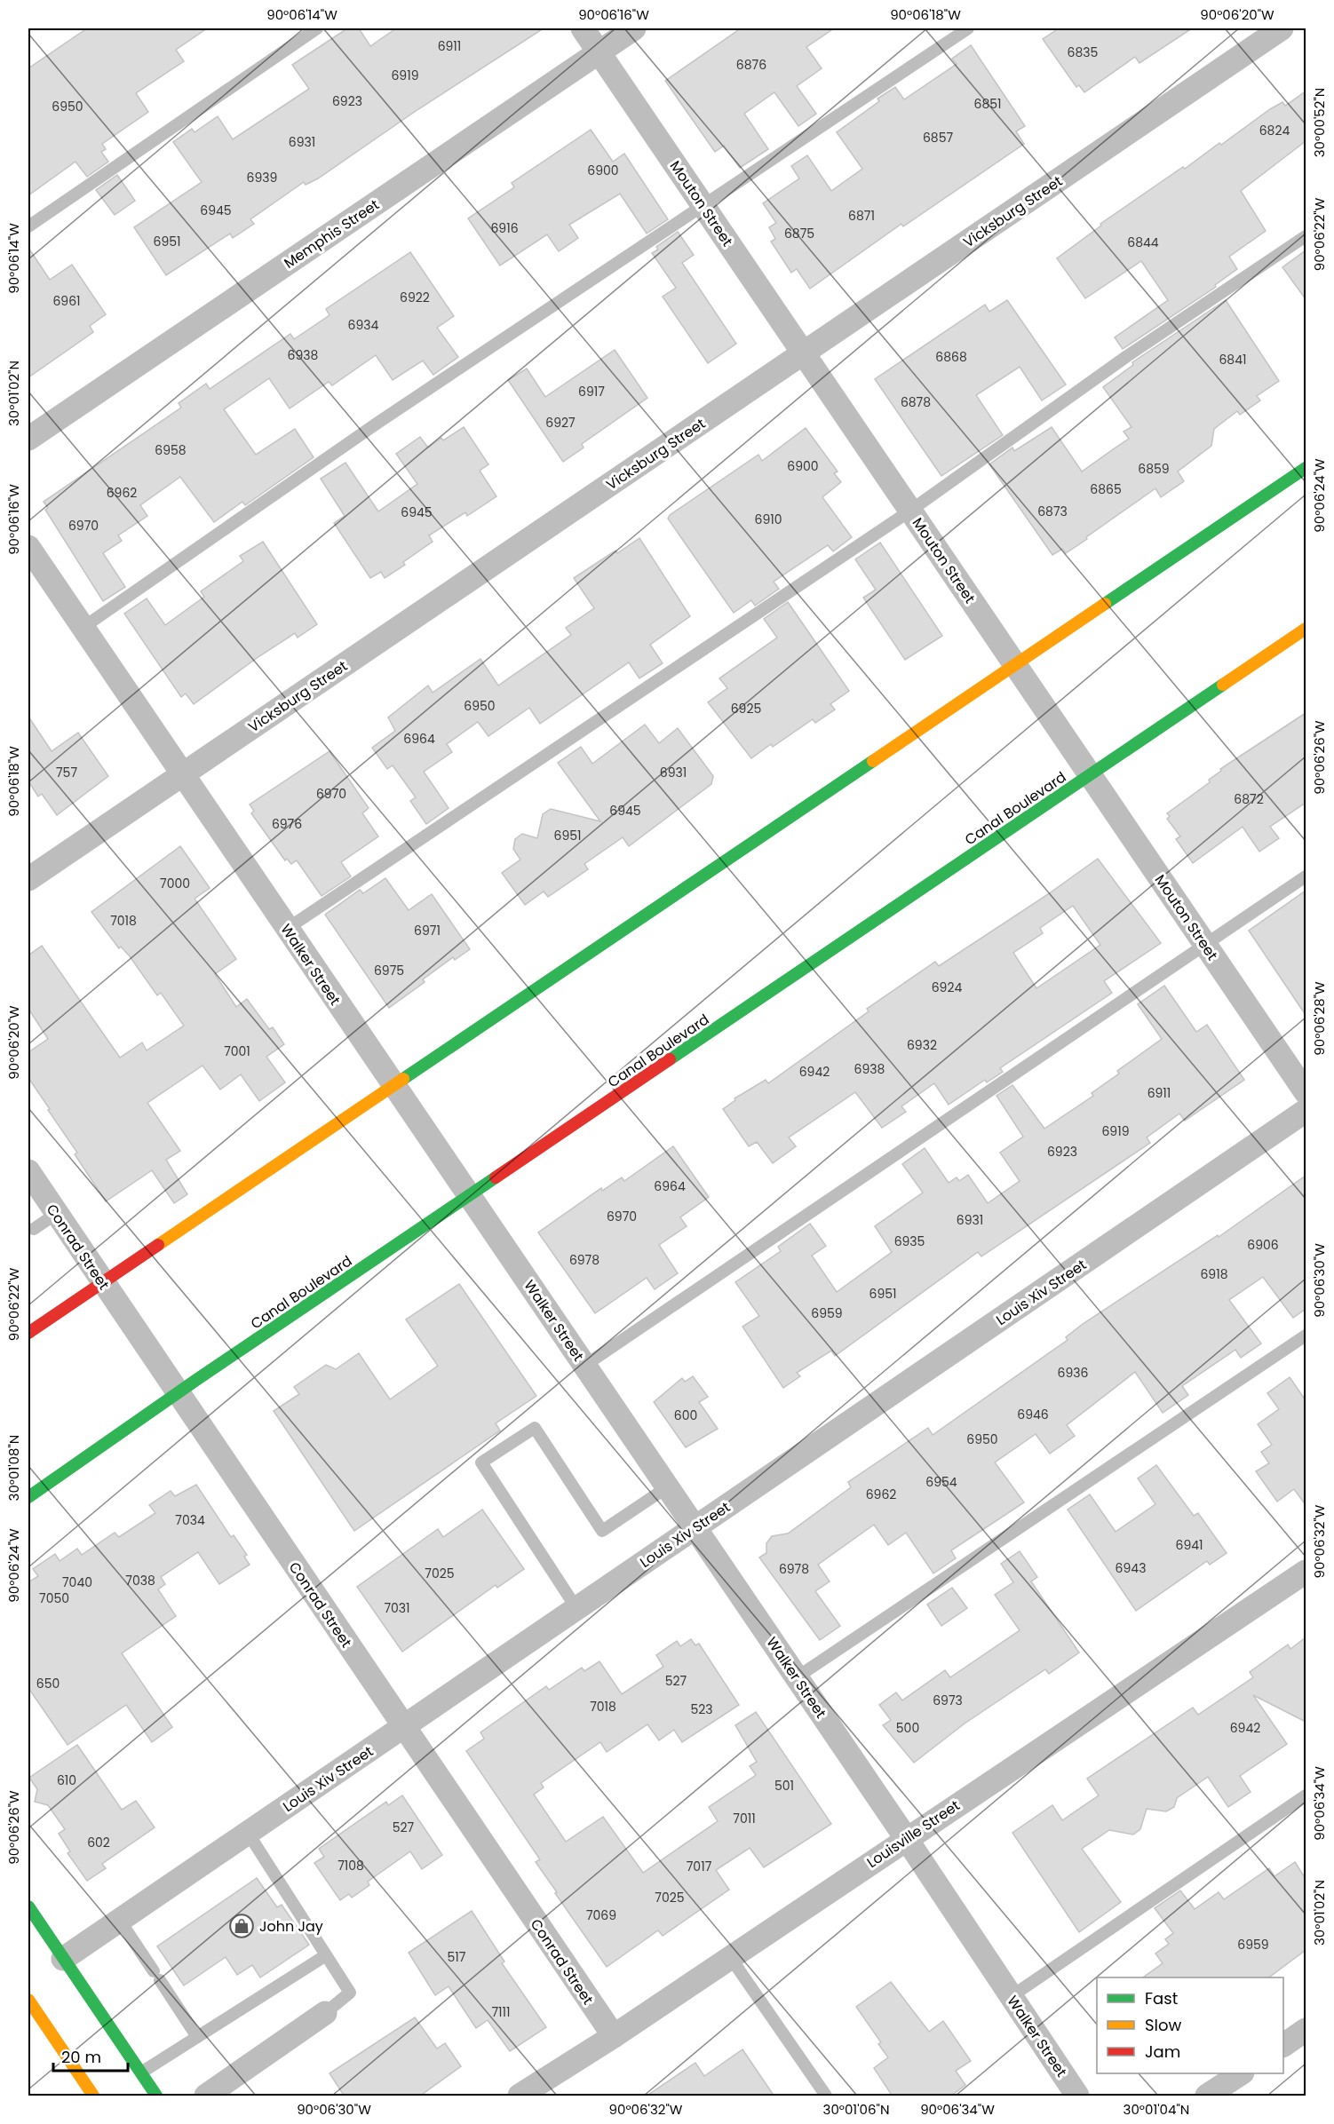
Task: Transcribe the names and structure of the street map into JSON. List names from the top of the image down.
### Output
{
  "streets": {
    "main road": ["Canal Boulevard"],
    "street": [
      "Mouton Street",
      "Vicksburg Street",
      "Memphis Street",
      "Walker Street",
      "Conrad Street",
      "Louis Xiv Street",
      "Louisville Street"
    ]
  },
  "crossings": [
    ["Mouton Street", "Vicksburg Street"],
    ["Mouton Street", "Memphis Street"],
    ["Mouton Street", "Canal Boulevard"],
    ["Vicksburg Street", "Walker Street"],
    ["Canal Boulevard", "Walker Street"],
    ["Canal Boulevard", "Conrad Street"],
    ["Walker Street", "Louis Xiv Street"],
    ["Walker Street", "Louisville Street"],
    ["Conrad Street", "Louis Xiv Street"],
    ["Conrad Street", "Louisville Street"]
  ],
  "places": {
    "shop": ["John Jay"]
  },
  "house_numbers": [
    "6911",
    "6835",
    "6876",
    "6919",
    "6923",
    "6851",
    "6950",
    "6824",
    "6857",
    "6931",
    "6900",
    "6939",
    "6945",
    "6871",
    "6916",
    "6875",
    "6951",
    "6844",
    "6922",
    "6961",
    "6934",
    "6938",
    "6868",
    "6841",
    "6917",
    "6878",
    "6927",
    "6958",
    "6900",
    "6859",
    "6865",
    "6962",
    "6873",
    "6945",
    "6910",
    "6970",
    "6950",
    "6925",
    "6964",
    "757",
    "6931",
    "6970",
    "6872",
    "6945",
    "6976",
    "6951",
    "7000",
    "7018",
    "6971",
    "6975",
    "6924",
    "6932",
    "7001",
    "6938",
    "6942",
    "6911",
    "6919",
    "6923",
    "6964",
    "6970",
    "6931",
    "6935",
    "6906",
    "6978",
    "6918",
    "6951",
    "6959",
    "6936",
    "6946",
    "600",
    "6950",
    "6954",
    "6962",
    "7034",
    "6941",
    "6943",
    "6978",
    "7025",
    "7038",
    "7040",
    "7050",
    "7031",
    "527",
    "650",
    "6973",
    "7018",
    "523",
    "500",
    "6942",
    "610",
    "501",
    "7011",
    "527",
    "602",
    "7108",
    "7017",
    "7025",
    "7069",
    "6959",
    "517",
    "7111"
  ],
  "legend": ["Fast", "Slow", "Jam"],
  "scale_bar": "20 m",
  "coordinates": [
    "90°06'14\"W",
    "90°06'16\"W",
    "90°06'18\"W",
    "90°06'20\"W",
    "30°00'52\"N",
    "90°06'22\"W",
    "30°01'02\"N",
    "90°06'24\"W",
    "90°06'26\"W",
    "90°06'28\"W",
    "90°06'30\"W",
    "30°01'08\"N",
    "90°06'32\"W",
    "90°06'34\"W",
    "30°01'06\"N",
    "30°01'04\"N"
  ]
}
